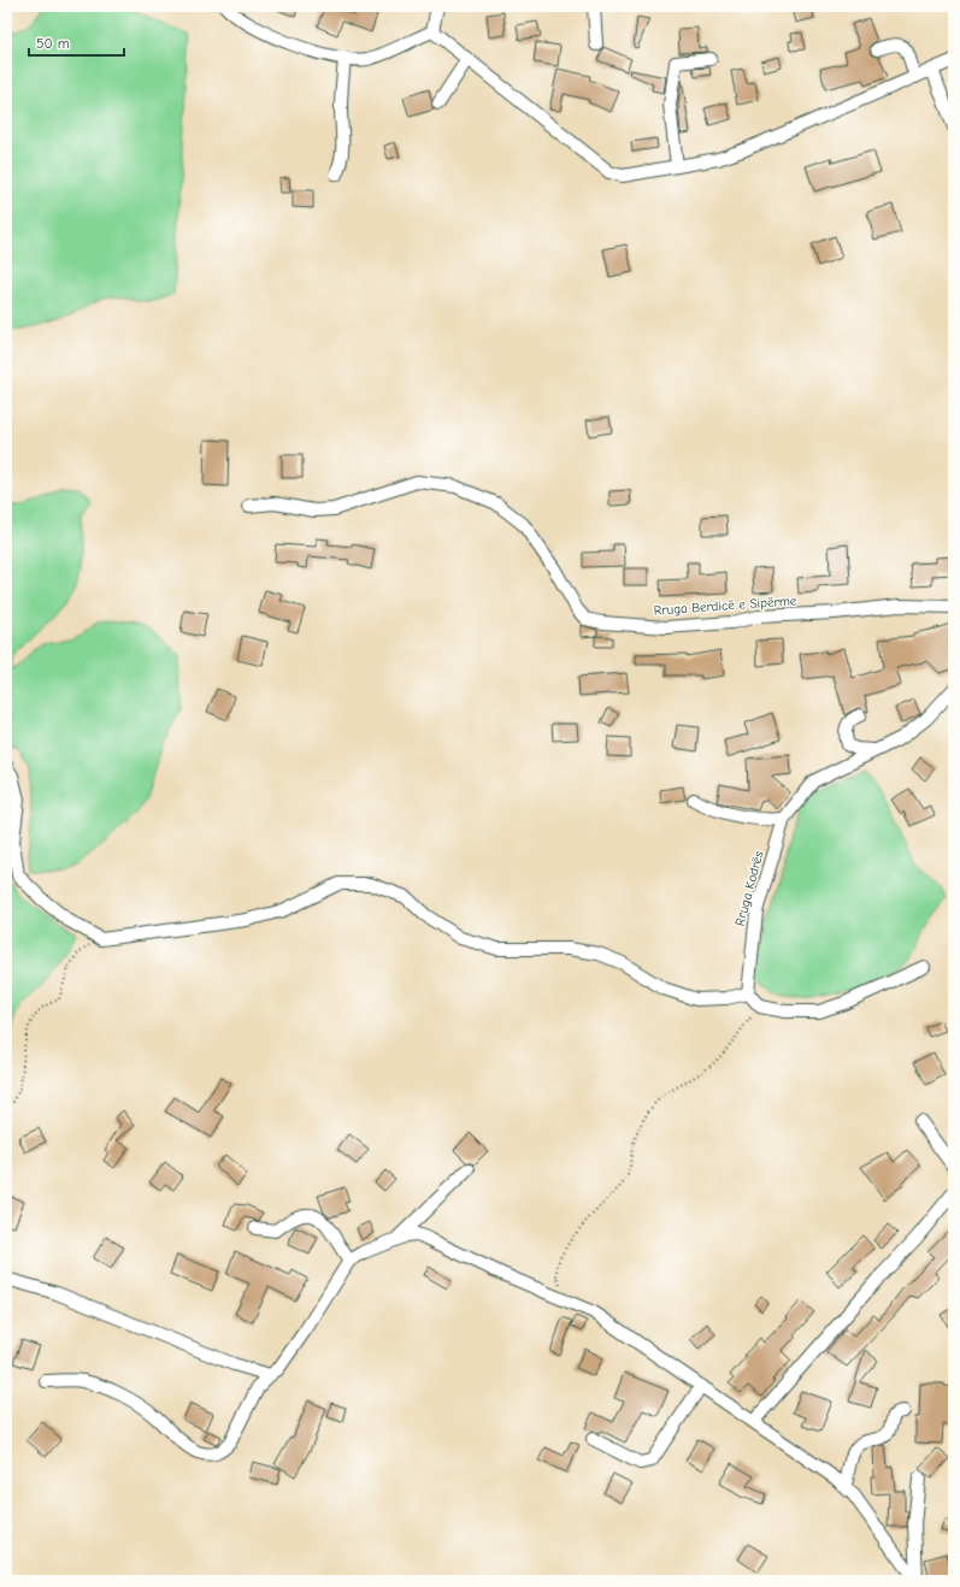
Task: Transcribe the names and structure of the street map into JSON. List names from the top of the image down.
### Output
{
  "streets": {
    "street": ["Rruga Berdicë e Sipërme", "Rruga Kodrës"]
  },
  "scale_bar": "50 m"
}
